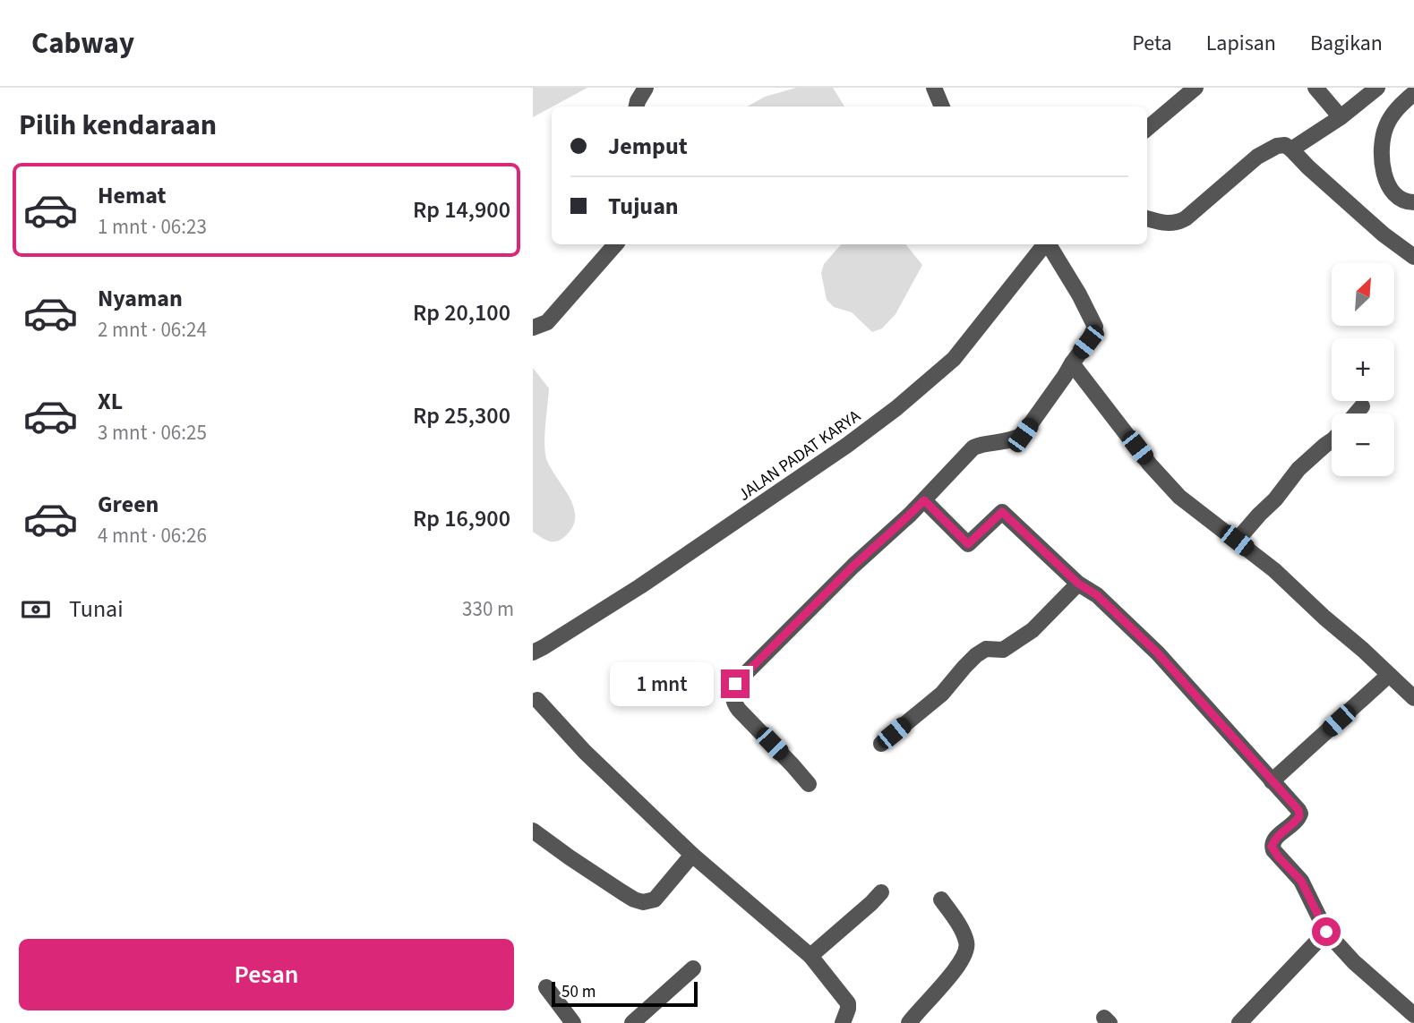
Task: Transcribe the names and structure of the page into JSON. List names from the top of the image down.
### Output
{
  "streets": {
    "street": ["JALAN PADAT KARYA"]
  },
  "scale_bar": "50 m",
  "north": "top right",
  "page": {
    "header": "Cabway",
    "nav": ["Peta", "Lapisan", "Bagikan"],
    "heading": "Pilih kendaraan",
    "banner": ["Jemput", "Tujuan"],
    "list": [
      {
        "name": "Hemat",
        "note": "1 mnt · 06:23",
        "value": "Rp 14,900"
      },
      {
        "name": "Nyaman",
        "note": "2 mnt · 06:24",
        "value": "Rp 20,100"
      },
      {
        "name": "XL",
        "note": "3 mnt · 06:25",
        "value": "Rp 25,300"
      },
      {
        "name": "Green",
        "note": "4 mnt · 06:26",
        "value": "Rp 16,900"
      }
    ],
    "map_buttons": ["+", "−"],
    "pay": ["Tunai", "330 m"],
    "bubble": "1 mnt",
    "buttons": "Pesan",
    "scale": "50 m"
  }
}
